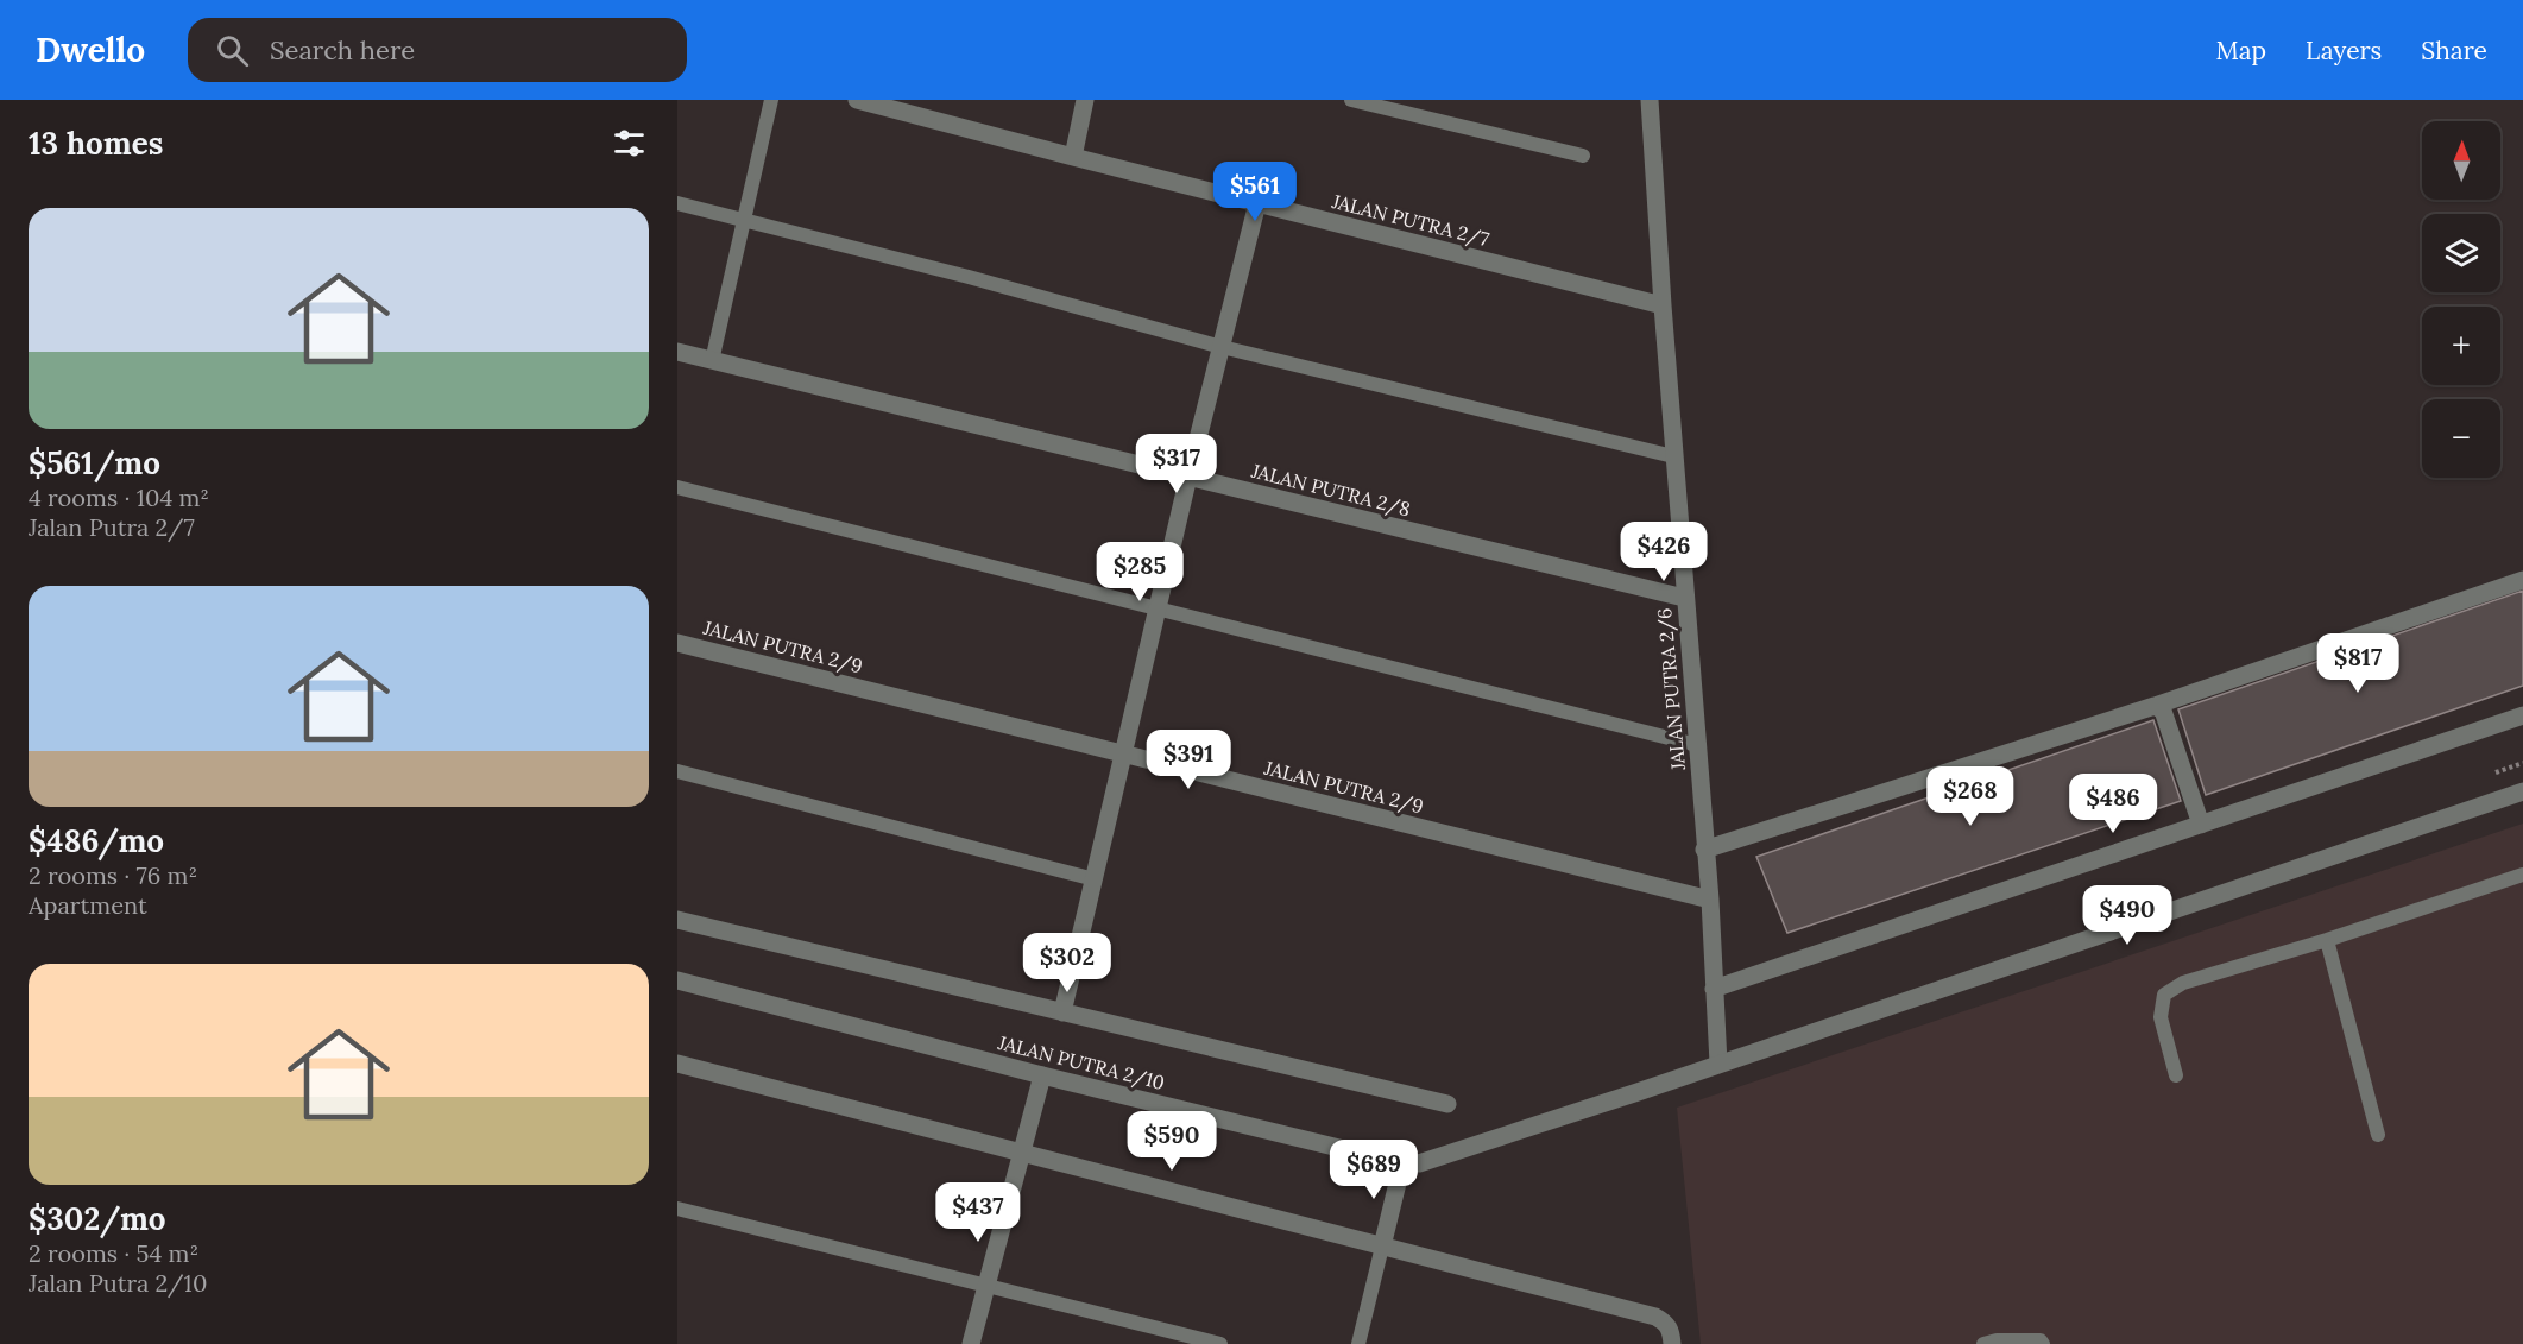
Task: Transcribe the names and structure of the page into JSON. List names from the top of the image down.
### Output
{
  "streets": {
    "street": [
      "JALAN PUTRA 2/7",
      "JALAN PUTRA 2/8",
      "JALAN PUTRA 2/9",
      "JALAN PUTRA 2/6",
      "JALAN PUTRA 2/10"
    ]
  },
  "crossings": [
    ["JALAN PUTRA 2/7", "JALAN PUTRA 2/6"],
    ["JALAN PUTRA 2/8", "JALAN PUTRA 2/6"],
    ["JALAN PUTRA 2/9", "JALAN PUTRA 2/6"],
    ["JALAN PUTRA 2/6", "JALAN PUTRA 2/10"]
  ],
  "north": "top",
  "page": {
    "header": "Dwello",
    "search": "Search here",
    "nav": ["Map", "Layers", "Share"],
    "heading": "13 homes",
    "map_buttons": ["+", "−"],
    "price": [
      "$561",
      "$317",
      "$426",
      "$285",
      "$817",
      "$391",
      "$268",
      "$486",
      "$490",
      "$302",
      "$590",
      "$689",
      "$437"
    ],
    "list": [
      {
        "name": "$561/mo",
        "note": "4 rooms · 104 m² · Jalan Putra 2/7"
      },
      {
        "name": "$486/mo",
        "note": "2 rooms · 76 m² · Apartment"
      },
      {
        "name": "$302/mo",
        "note": "2 rooms · 54 m² · Jalan Putra 2/10"
      }
    ]
  }
}
